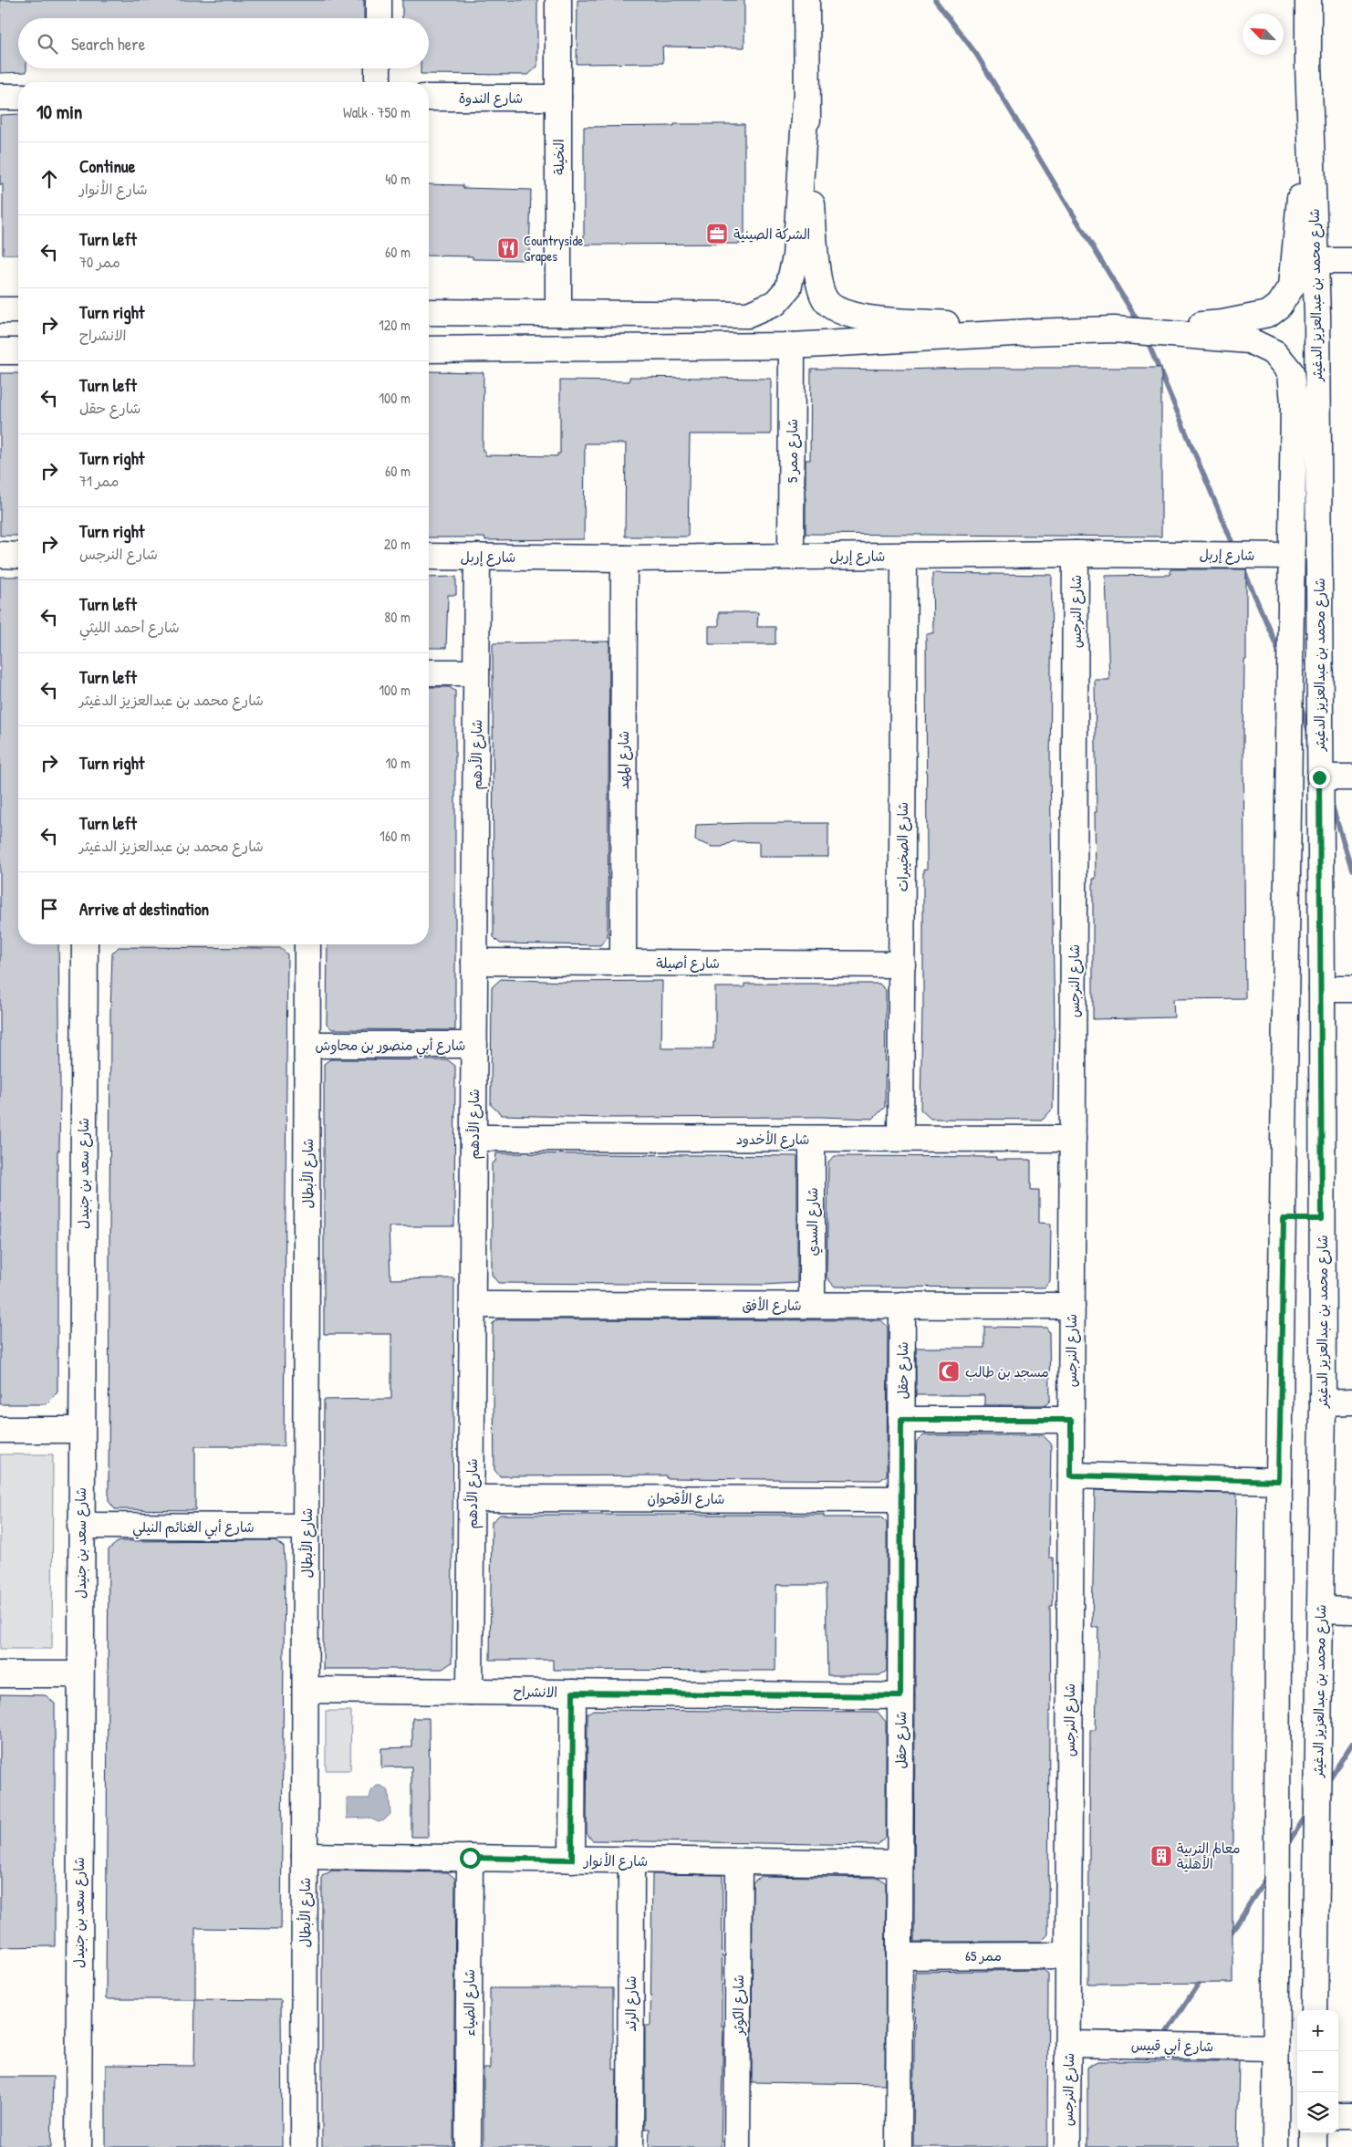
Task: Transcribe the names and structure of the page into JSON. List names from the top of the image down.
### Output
{
  "streets": {
    "street": [
      "شارع الندوة",
      "النخيلة",
      "شارع محمد بن عبدالعزيز الدغيثر",
      "شارع ممر 5",
      "شارع إربل",
      "شارع النرجس",
      "شارع الأدهم",
      "شارع المهد",
      "شارع الصخيبرات",
      "شارع أصيلة",
      "شارع أبي منصور بن محاوش",
      "شارع الأخدود",
      "شارع سعد بن جنيدل",
      "شارع الأبطال",
      "شارع السدي",
      "شارع الأفق",
      "شارع حقل",
      "شارع الأقحوان",
      "شارع أبي الغنائم النيلي",
      "الانشراح",
      "شارع الأنوار",
      "ممر 65",
      "شارع الضياء",
      "شارع الرئد",
      "شارع الكوثر",
      "شارع أبي قبيس"
    ]
  },
  "crossings": [
    ["شارع الندوة", "النخيلة"],
    ["شارع محمد بن عبدالعزيز الدغيثر", "شارع إربل"],
    ["شارع محمد بن عبدالعزيز الدغيثر", "شارع أبي قبيس"],
    ["شارع ممر 5", "شارع إربل"],
    ["شارع إربل", "شارع النرجس"],
    ["شارع إربل", "شارع الأدهم"],
    ["شارع إربل", "شارع المهد"],
    ["شارع إربل", "شارع الصخيبرات"],
    ["شارع النرجس", "شارع الأخدود"],
    ["شارع النرجس", "شارع الأفق"],
    ["شارع النرجس", "ممر 65"],
    ["شارع النرجس", "شارع أبي قبيس"],
    ["شارع الأدهم", "شارع أصيلة"],
    ["شارع الأدهم", "شارع أبي منصور بن محاوش"],
    ["شارع الأدهم", "شارع الأخدود"],
    ["شارع الأدهم", "شارع الأفق"],
    ["شارع الأدهم", "شارع الأقحوان"],
    ["شارع الأدهم", "الانشراح"],
    ["شارع المهد", "شارع أصيلة"],
    ["شارع الصخيبرات", "شارع أصيلة"],
    ["شارع الصخيبرات", "شارع الأخدود"],
    ["شارع أبي منصور بن محاوش", "شارع الأبطال"],
    ["شارع الأخدود", "شارع السدي"],
    ["شارع سعد بن جنيدل", "شارع أبي الغنائم النيلي"],
    ["شارع الأبطال", "شارع أبي الغنائم النيلي"],
    ["شارع الأبطال", "الانشراح"],
    ["شارع الأبطال", "شارع الأنوار"],
    ["شارع السدي", "شارع الأفق"],
    ["شارع الأفق", "شارع حقل"],
    ["شارع حقل", "شارع الأقحوان"],
    ["شارع حقل", "الانشراح"],
    ["شارع حقل", "شارع الأنوار"],
    ["شارع حقل", "ممر 65"],
    ["شارع الأنوار", "شارع الضياء"],
    ["شارع الأنوار", "شارع الرئد"],
    ["شارع الأنوار", "شارع الكوثر"]
  ],
  "places": {
    "office": ["الشركة الصينية"],
    "restaurant": ["Countryside Grapes"],
    "mosque": ["مسجد بن طالب"],
    "building": ["معالم التربية الأهلية"]
  },
  "north": "top left",
  "page": {
    "search": "Search here",
    "heading": ["10 min", "Walk · 750 m"],
    "list": [
      ["Continue", "شارع الأنوار", "40 m"],
      ["Turn left", "ممر 70", "60 m"],
      ["Turn right", "الانشراح", "120 m"],
      ["Turn left", "شارع حقل", "100 m"],
      ["Turn right", "ممر 71", "60 m"],
      ["Turn right", "شارع النرجس", "20 m"],
      ["Turn left", "شارع أحمد الليثي", "80 m"],
      ["Turn left", "شارع محمد بن عبدالعزيز الدغيثر", "100 m"],
      ["Turn right", "10 m"],
      ["Turn left", "شارع محمد بن عبدالعزيز الدغيثر", "160 m"],
      "Arrive at destination"
    ],
    "map_buttons": ["+", "−"]
  }
}
